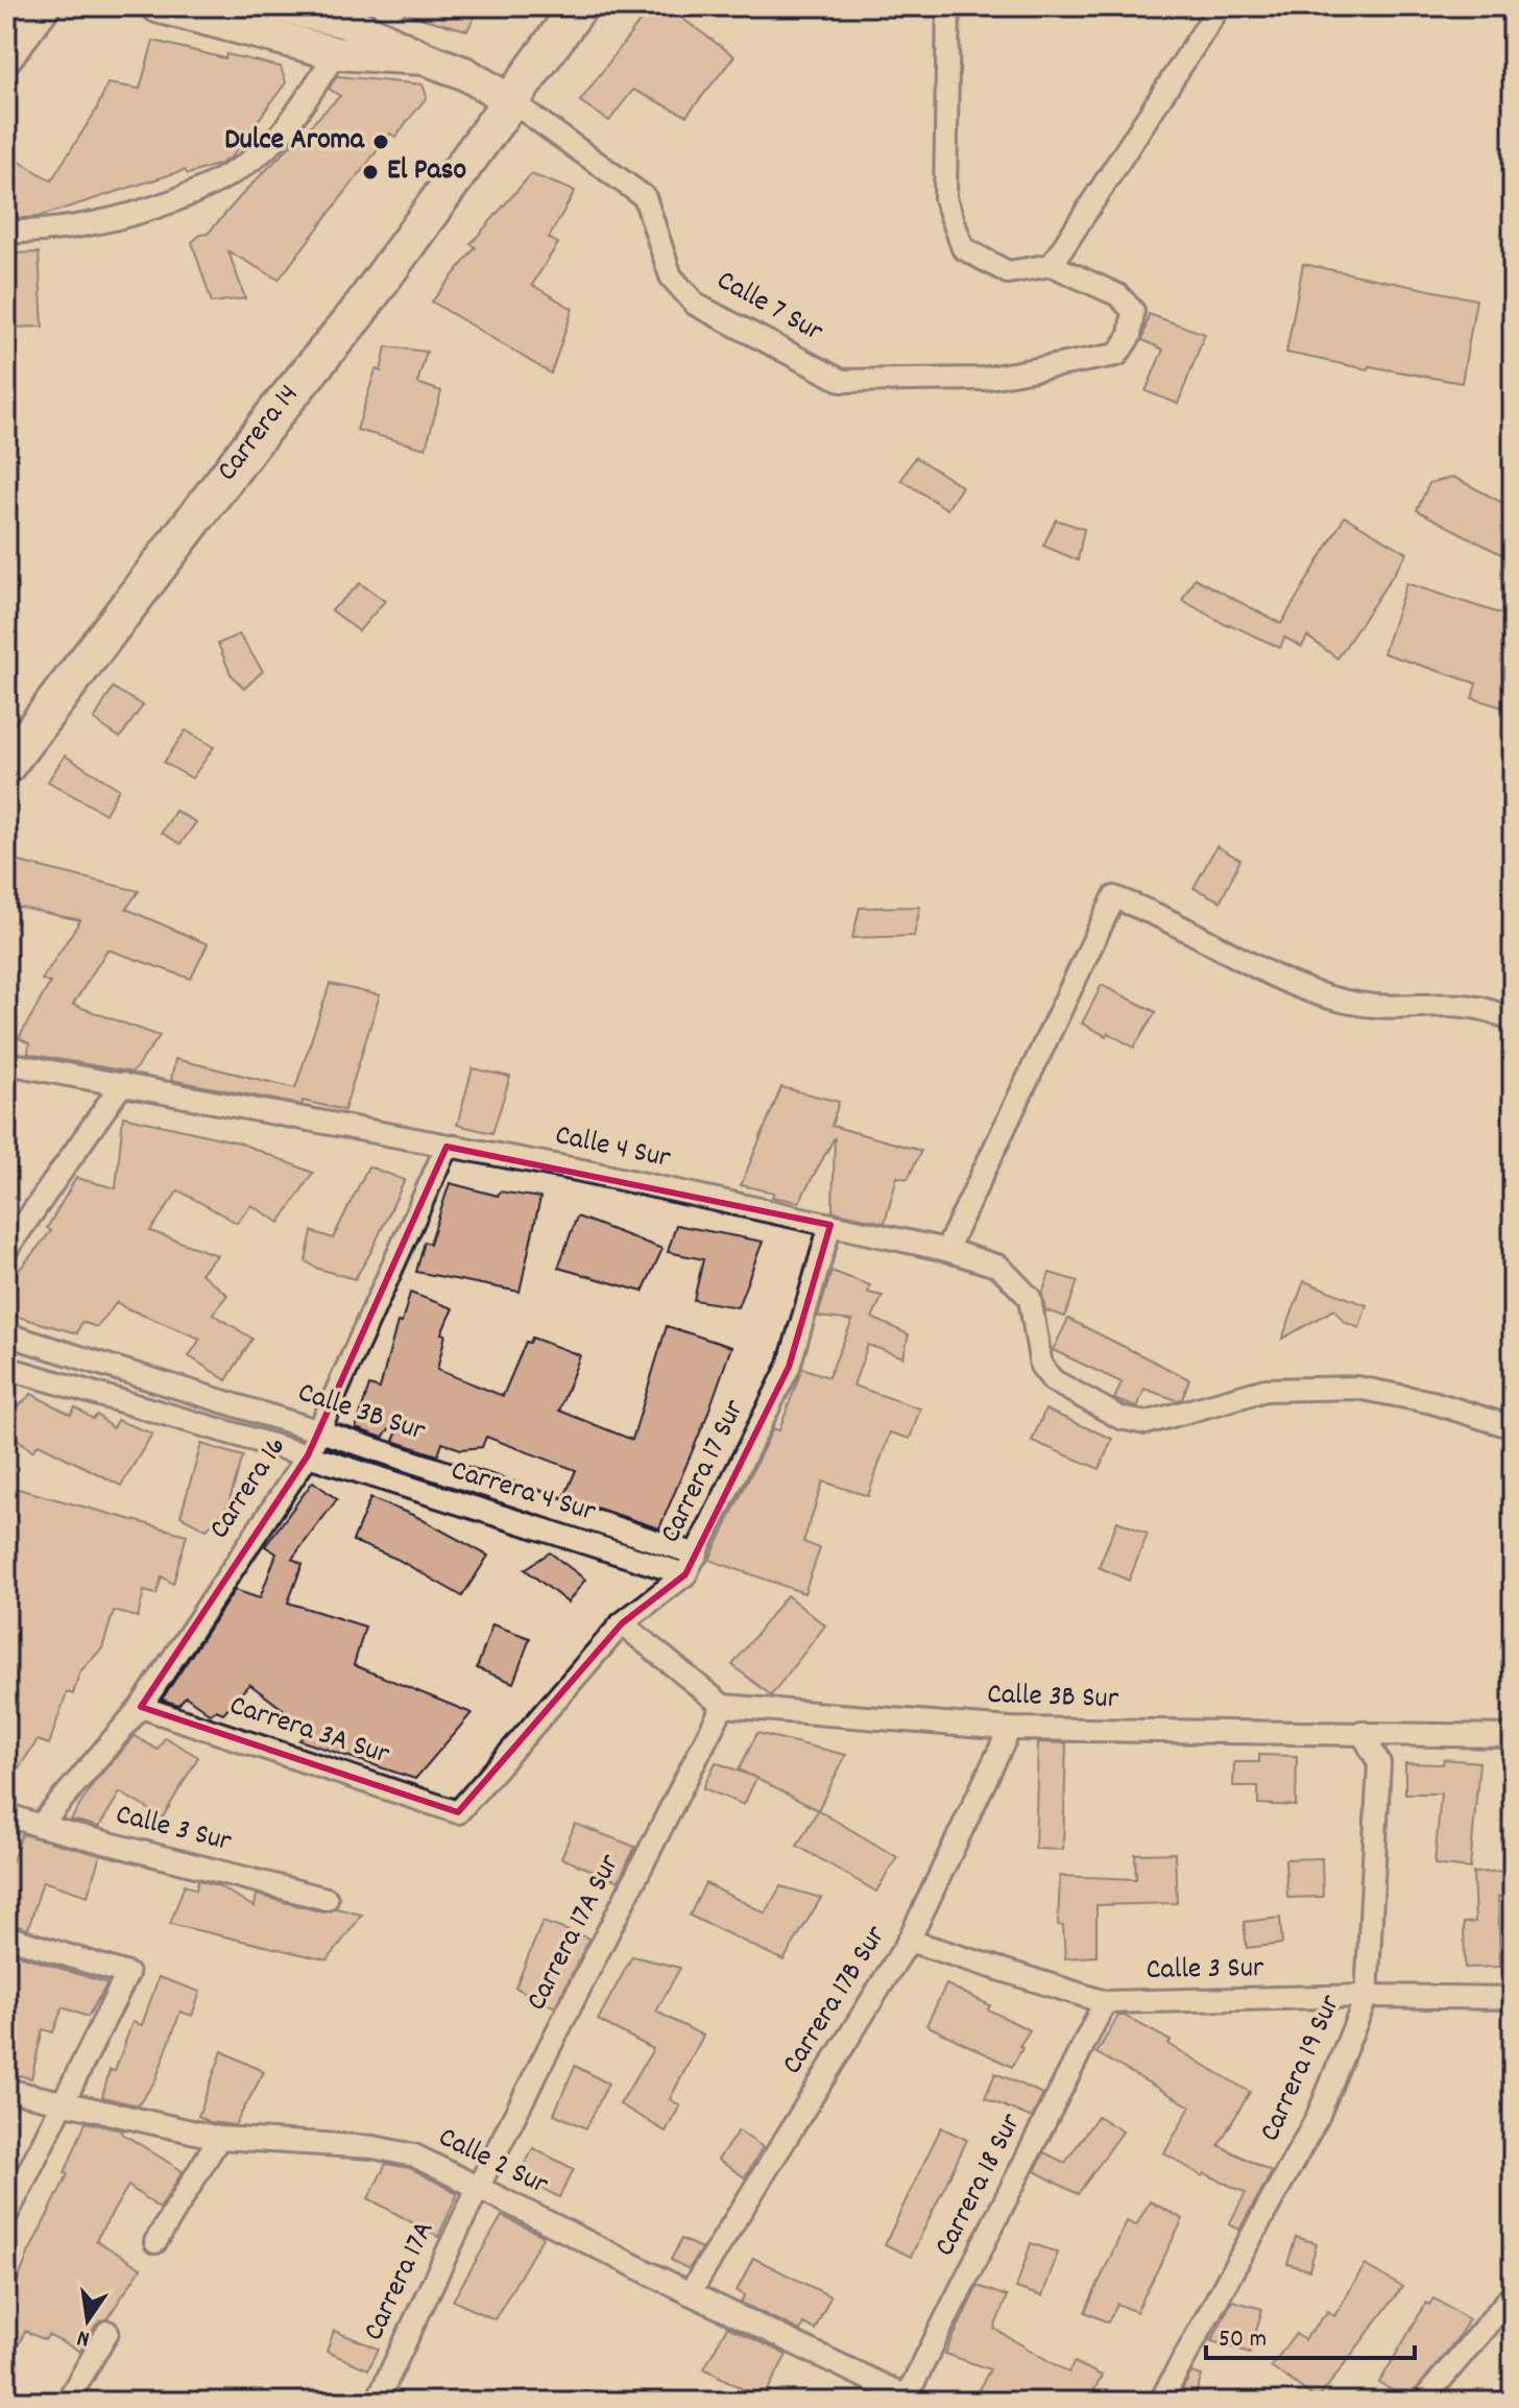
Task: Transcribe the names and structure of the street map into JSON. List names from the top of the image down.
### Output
{
  "streets": {
    "main road": ["Carrera 14"],
    "street": [
      "Calle 7 Sur",
      "Calle 4 Sur",
      "Calle 3B Sur",
      "Carrera 17 Sur",
      "Carrera 16",
      "Carrera 4 Sur",
      "Carrera 3A Sur",
      "Calle 3 Sur",
      "Carrera 17A Sur",
      "Carrera 17B Sur",
      "Carrera 19 Sur",
      "Calle 2 Sur",
      "Carrera 18 Sur",
      "Carrera 17A"
    ]
  },
  "crossings": [
    ["Calle 7 Sur", "Carrera 14"],
    ["Calle 4 Sur", "Carrera 17 Sur"],
    ["Calle 4 Sur", "Carrera 16"],
    ["Calle 3B Sur", "Carrera 17 Sur"],
    ["Calle 3B Sur", "Carrera 16"],
    ["Calle 3B Sur", "Carrera 17A Sur"],
    ["Calle 3B Sur", "Carrera 17B Sur"],
    ["Calle 3B Sur", "Carrera 19 Sur"],
    ["Carrera 17 Sur", "Carrera 4 Sur"],
    ["Carrera 17 Sur", "Carrera 3A Sur"],
    ["Carrera 16", "Carrera 4 Sur"],
    ["Carrera 16", "Carrera 3A Sur"],
    ["Carrera 16", "Calle 3 Sur"],
    ["Calle 3 Sur", "Carrera 17B Sur"],
    ["Calle 3 Sur", "Carrera 19 Sur"],
    ["Calle 3 Sur", "Carrera 18 Sur"],
    ["Carrera 17A Sur", "Calle 2 Sur"],
    ["Carrera 17A Sur", "Carrera 17A"],
    ["Carrera 17B Sur", "Calle 2 Sur"],
    ["Calle 2 Sur", "Carrera 18 Sur"],
    ["Calle 2 Sur", "Carrera 17A"]
  ],
  "places": ["Dulce Aroma", "El Paso"],
  "scale_bar": "50 m",
  "north": "bottom"
}
